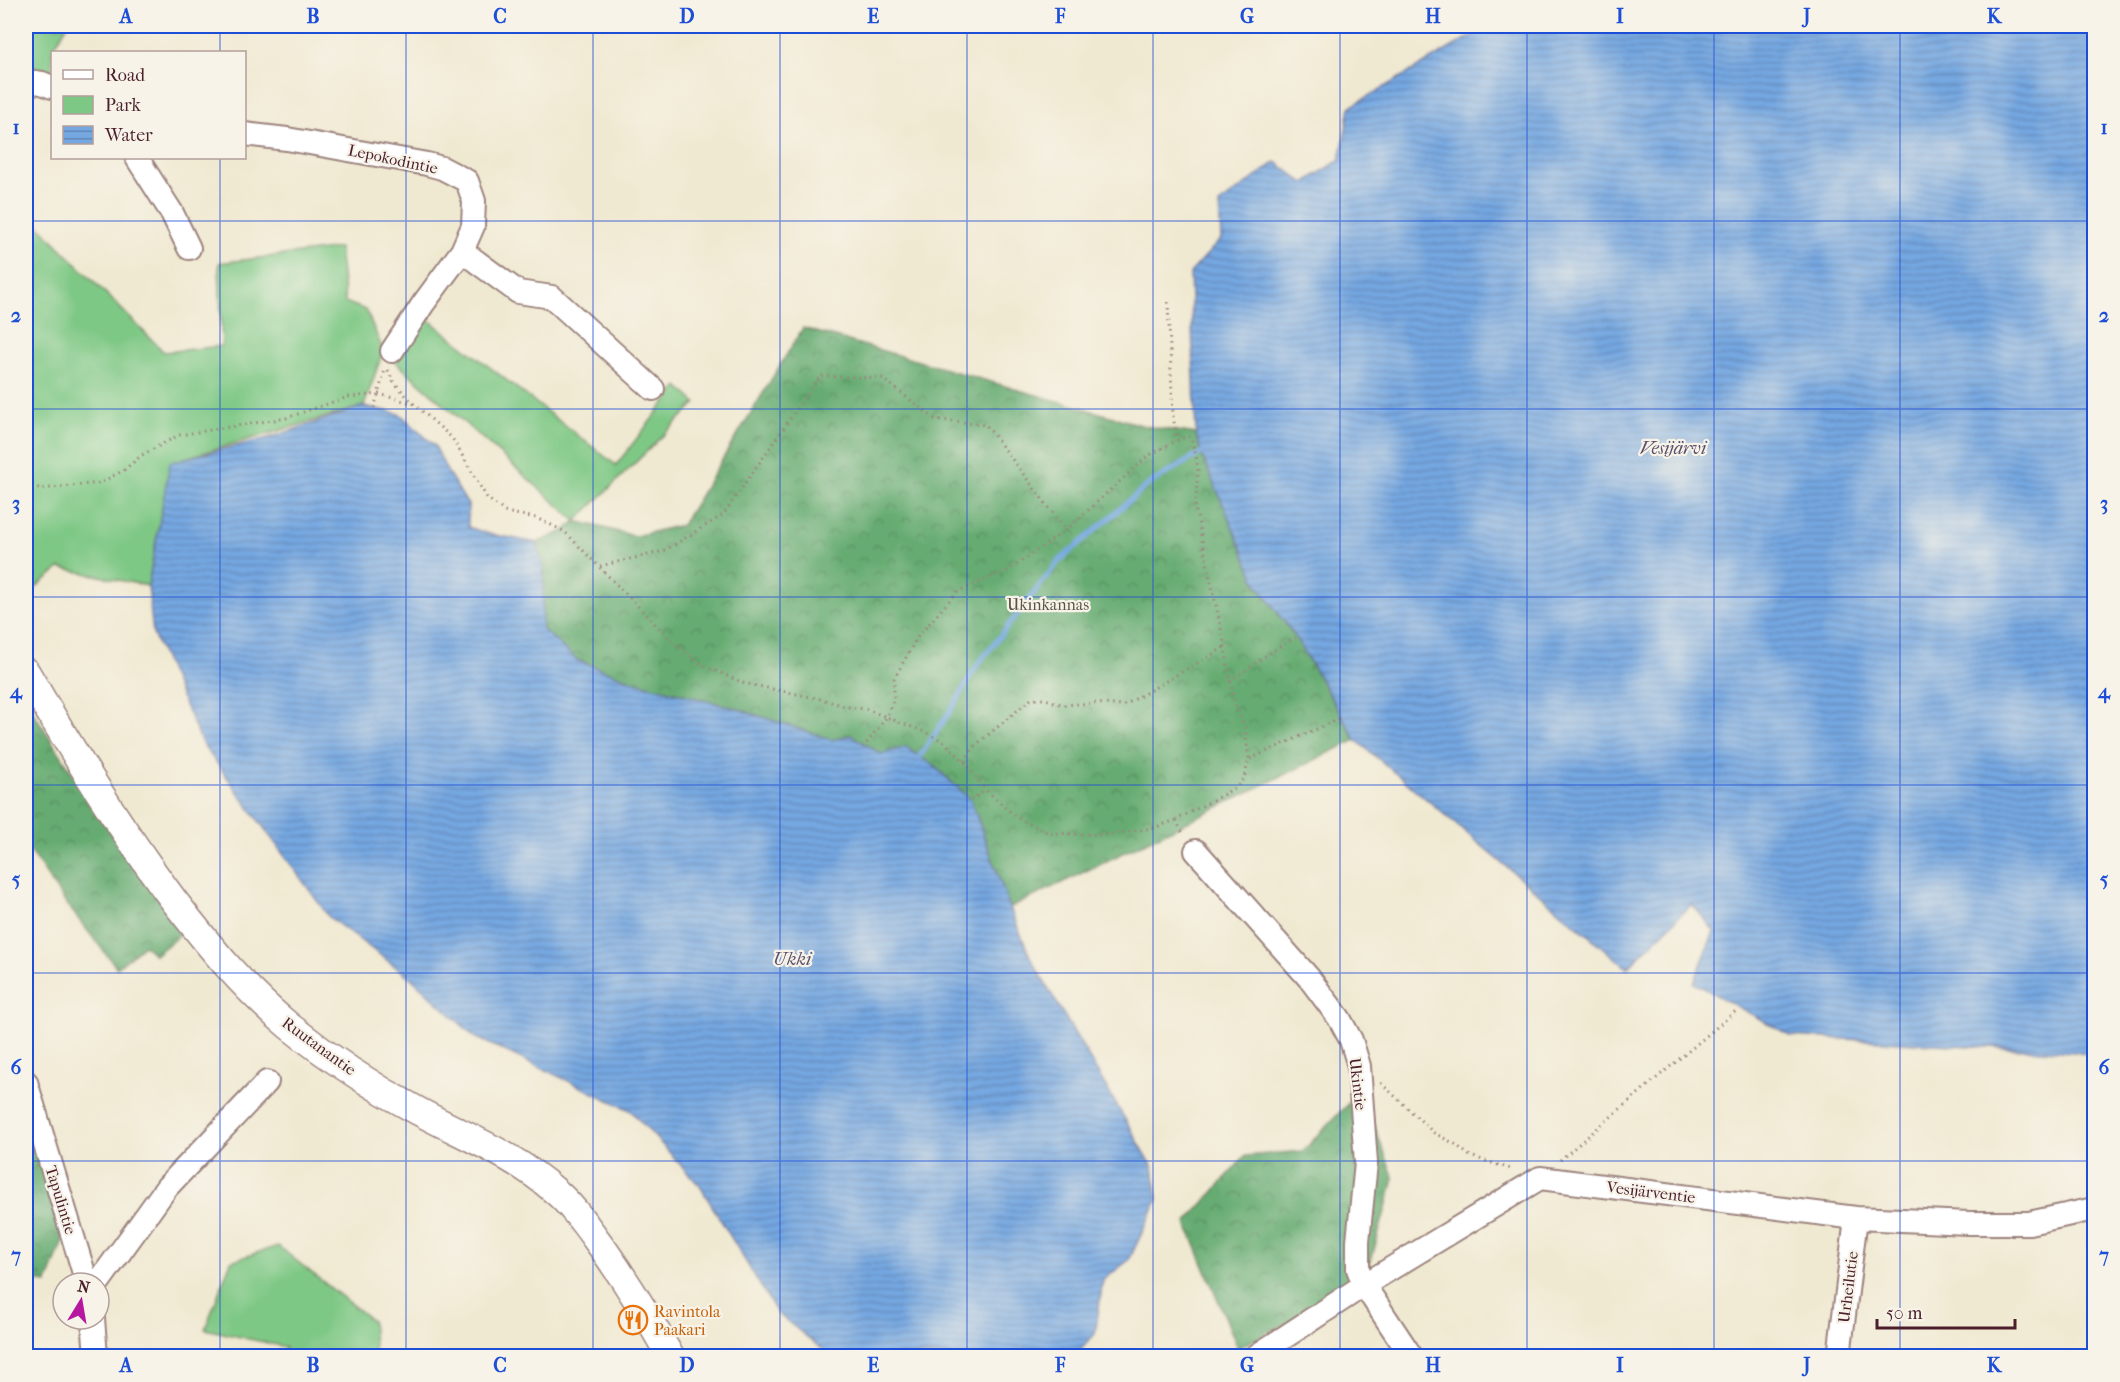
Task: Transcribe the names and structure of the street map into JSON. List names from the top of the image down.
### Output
{
  "streets": {
    "main road": ["Ruutanantie"],
    "street": [
      "Lepokodintie",
      "Ukintie",
      "Vesijärventie",
      "Tapulintie",
      "Urheilutie"
    ]
  },
  "crossings": [
    ["Vesijärventie", "Urheilutie"]
  ],
  "water": ["Vesijärvi", "Ukki"],
  "parks": ["Ukinkannas"],
  "places": {
    "restaurant": ["Ravintola Paakari"]
  },
  "legend": ["Road", "Park", "Water"],
  "scale_bar": "50 m",
  "north": "top",
  "grid": {
    "columns": [
      "A",
      "B",
      "C",
      "D",
      "E",
      "F",
      "G",
      "H",
      "I",
      "J",
      "K"
    ],
    "rows": [
      "1",
      "2",
      "3",
      "4",
      "5",
      "6",
      "7"
    ]
  }
}
